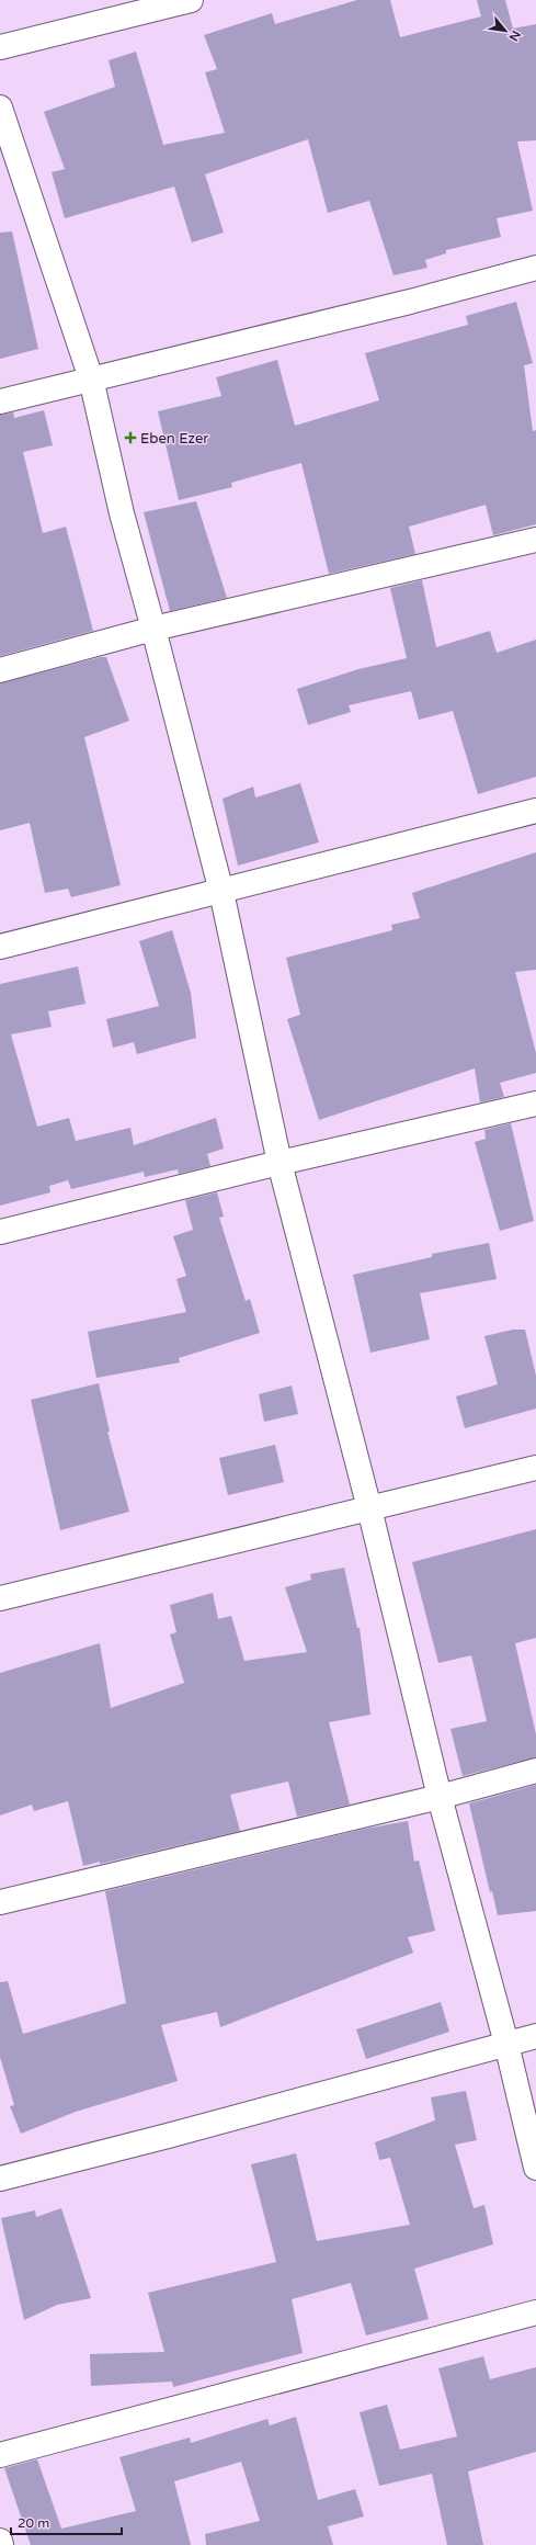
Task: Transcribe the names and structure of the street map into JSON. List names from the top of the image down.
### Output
{
  "places": {
    "health": ["Eben Ezer"]
  },
  "scale_bar": "20 m",
  "north": "bottom right"
}
